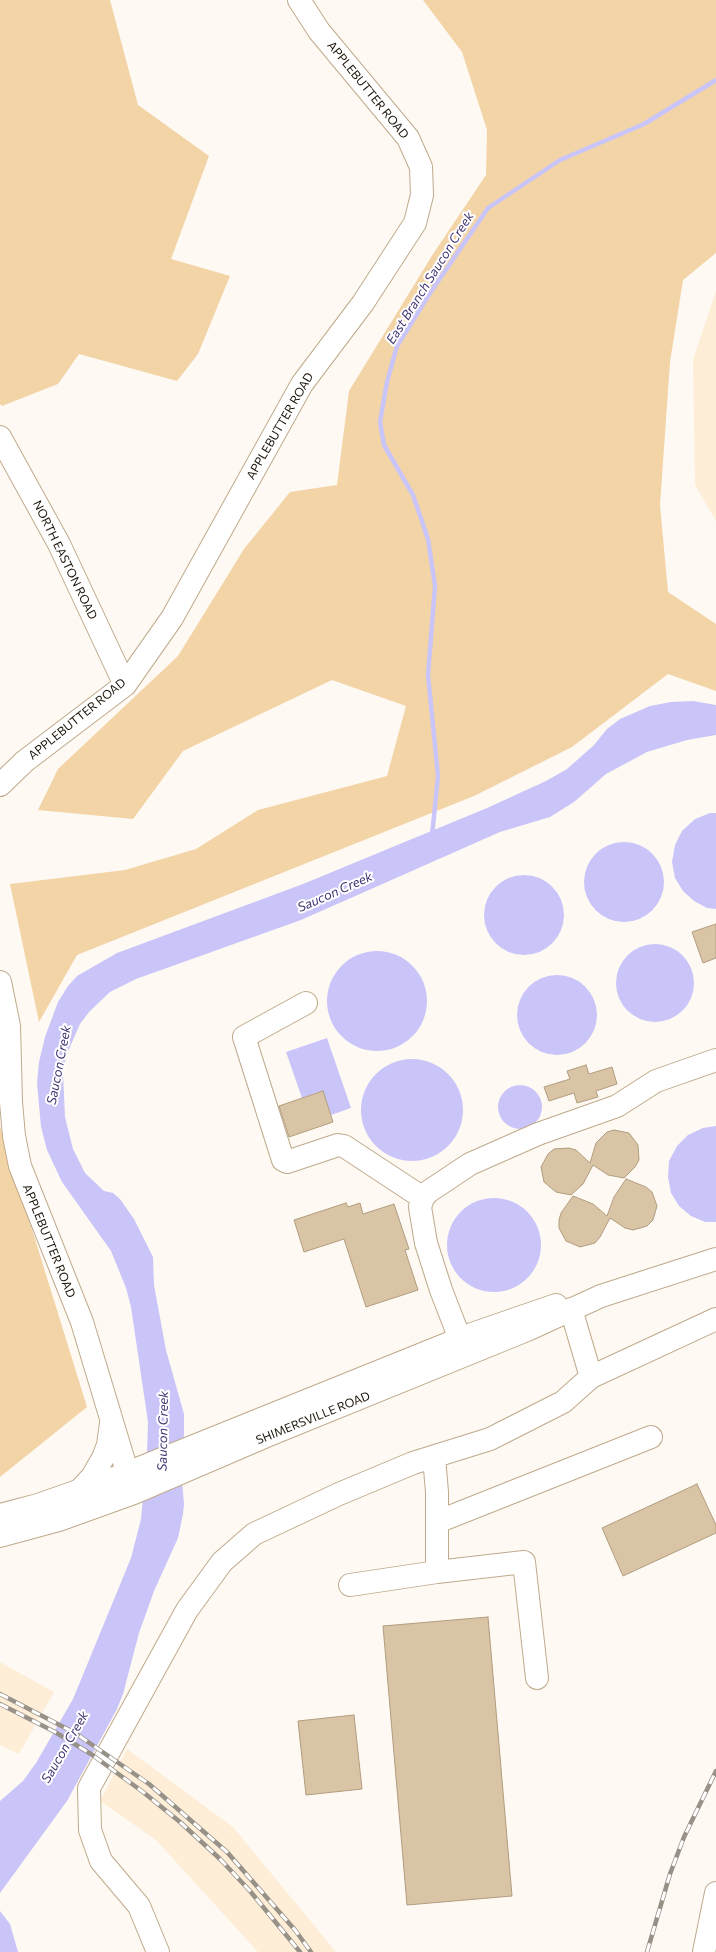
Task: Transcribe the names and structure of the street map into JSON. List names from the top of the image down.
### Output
{
  "streets": {
    "street": ["APPLEBUTTER ROAD", "NORTH EASTON ROAD", "SHIMERSVILLE ROAD"]
  },
  "crossings": [
    ["APPLEBUTTER ROAD", "NORTH EASTON ROAD"],
    ["APPLEBUTTER ROAD", "SHIMERSVILLE ROAD"]
  ],
  "water": ["East Branch Saucon Creek", "Saucon Creek"]
}
